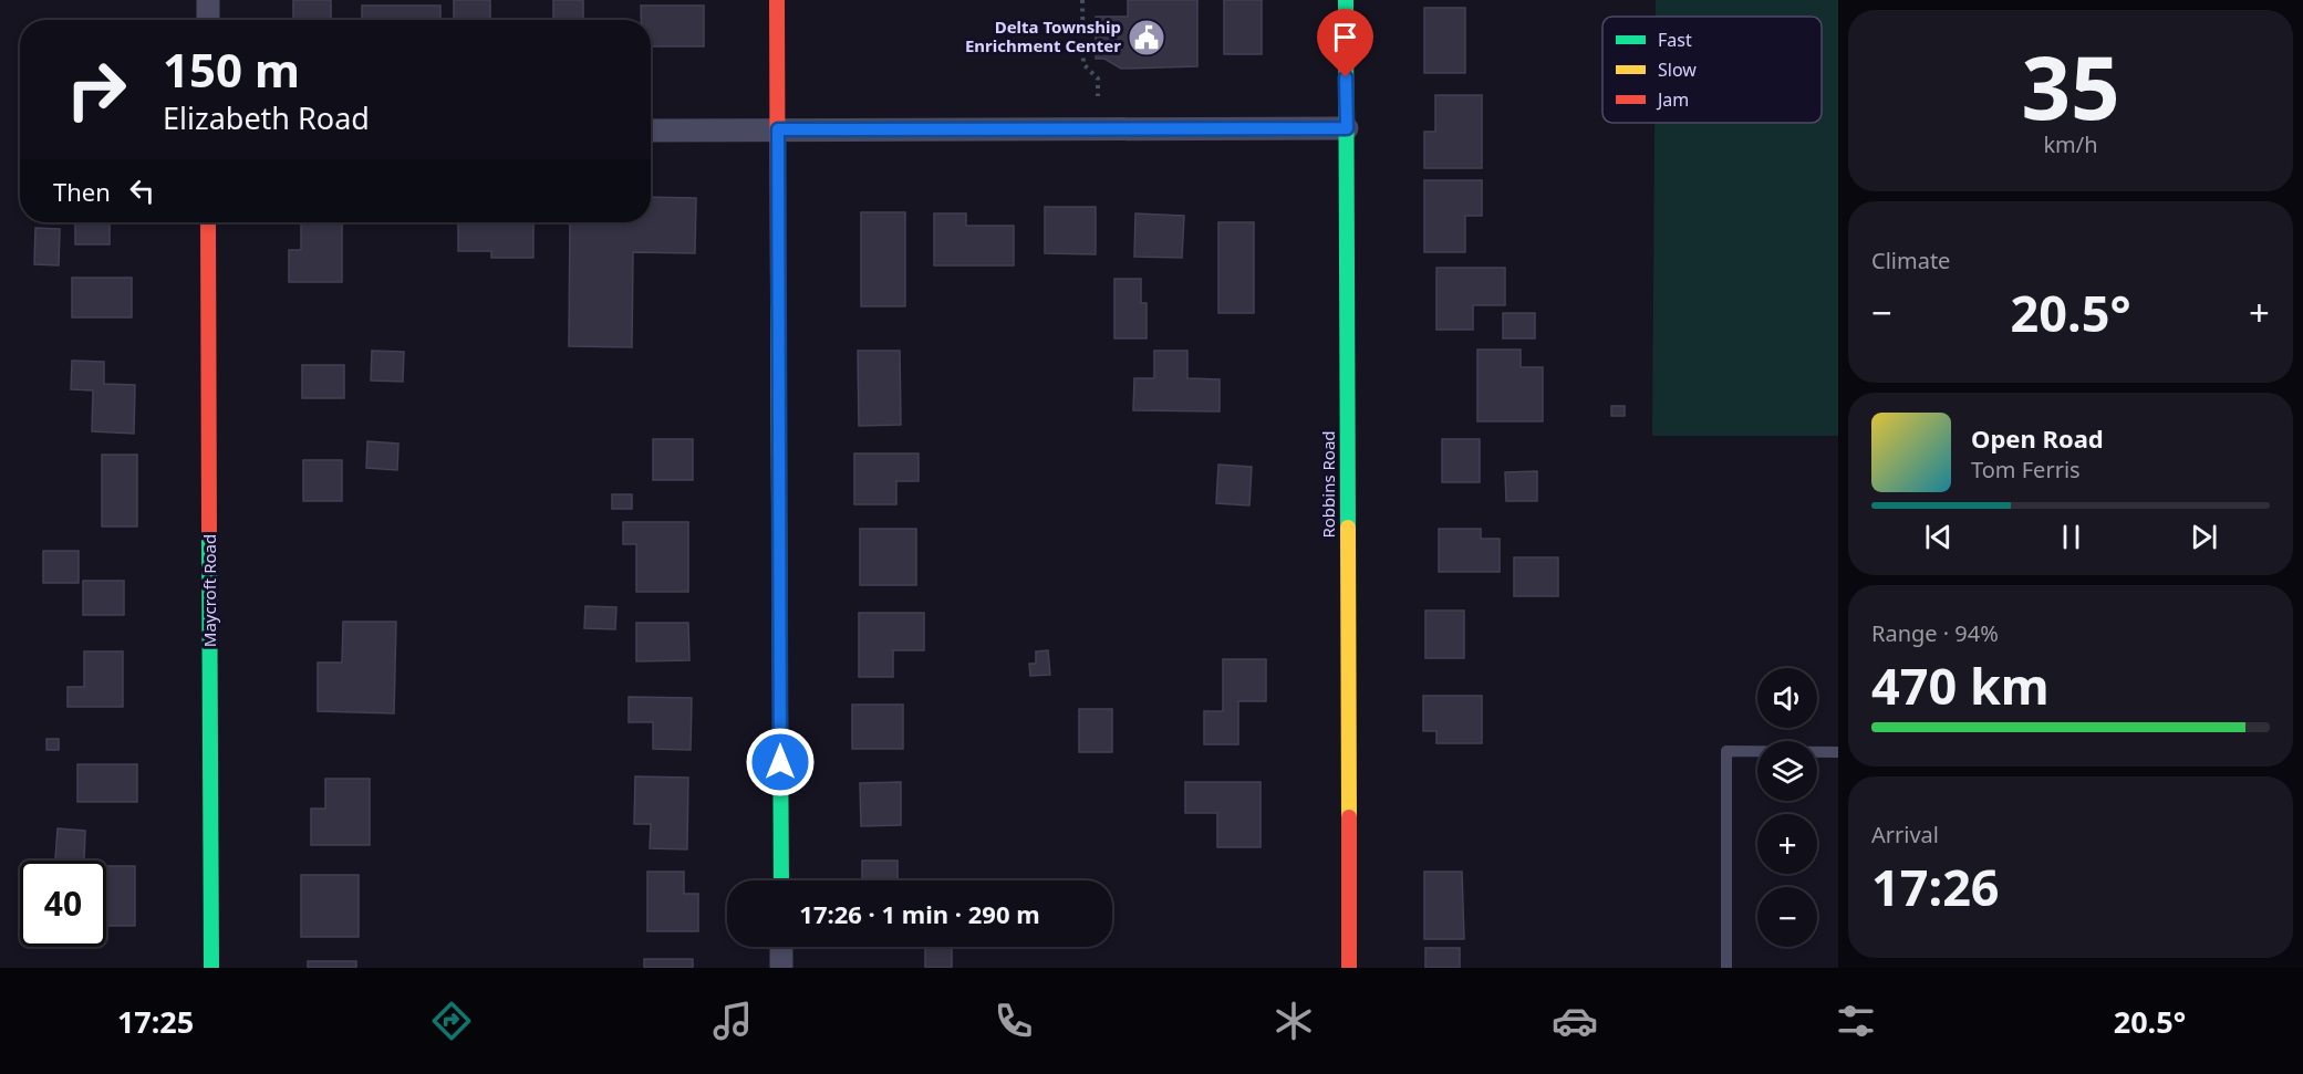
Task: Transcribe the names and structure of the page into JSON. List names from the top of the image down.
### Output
{
  "streets": {
    "street": ["Robbins Road", "Maycroft Road"]
  },
  "places": {
    "public building": ["Delta Township Enrichment Center"]
  },
  "legend": ["Fast", "Slow", "Jam"],
  "page": {
    "tile": [
      ["35", "km/h"],
      "Climate",
      ["Range · 94%", "470 km"],
      ["Arrival", "17:26"]
    ],
    "turn": ["150 m", "Elizabeth Road"],
    "then": "Then",
    "heat": ["−", "20.5°", "+"],
    "song": ["Open Road", "Tom Ferris"],
    "map_buttons": ["+", "−"],
    "limit": "40",
    "trip": "17:26 · 1 min · 290 m",
    "tabs": ["17:25", "20.5°"]
  }
}
